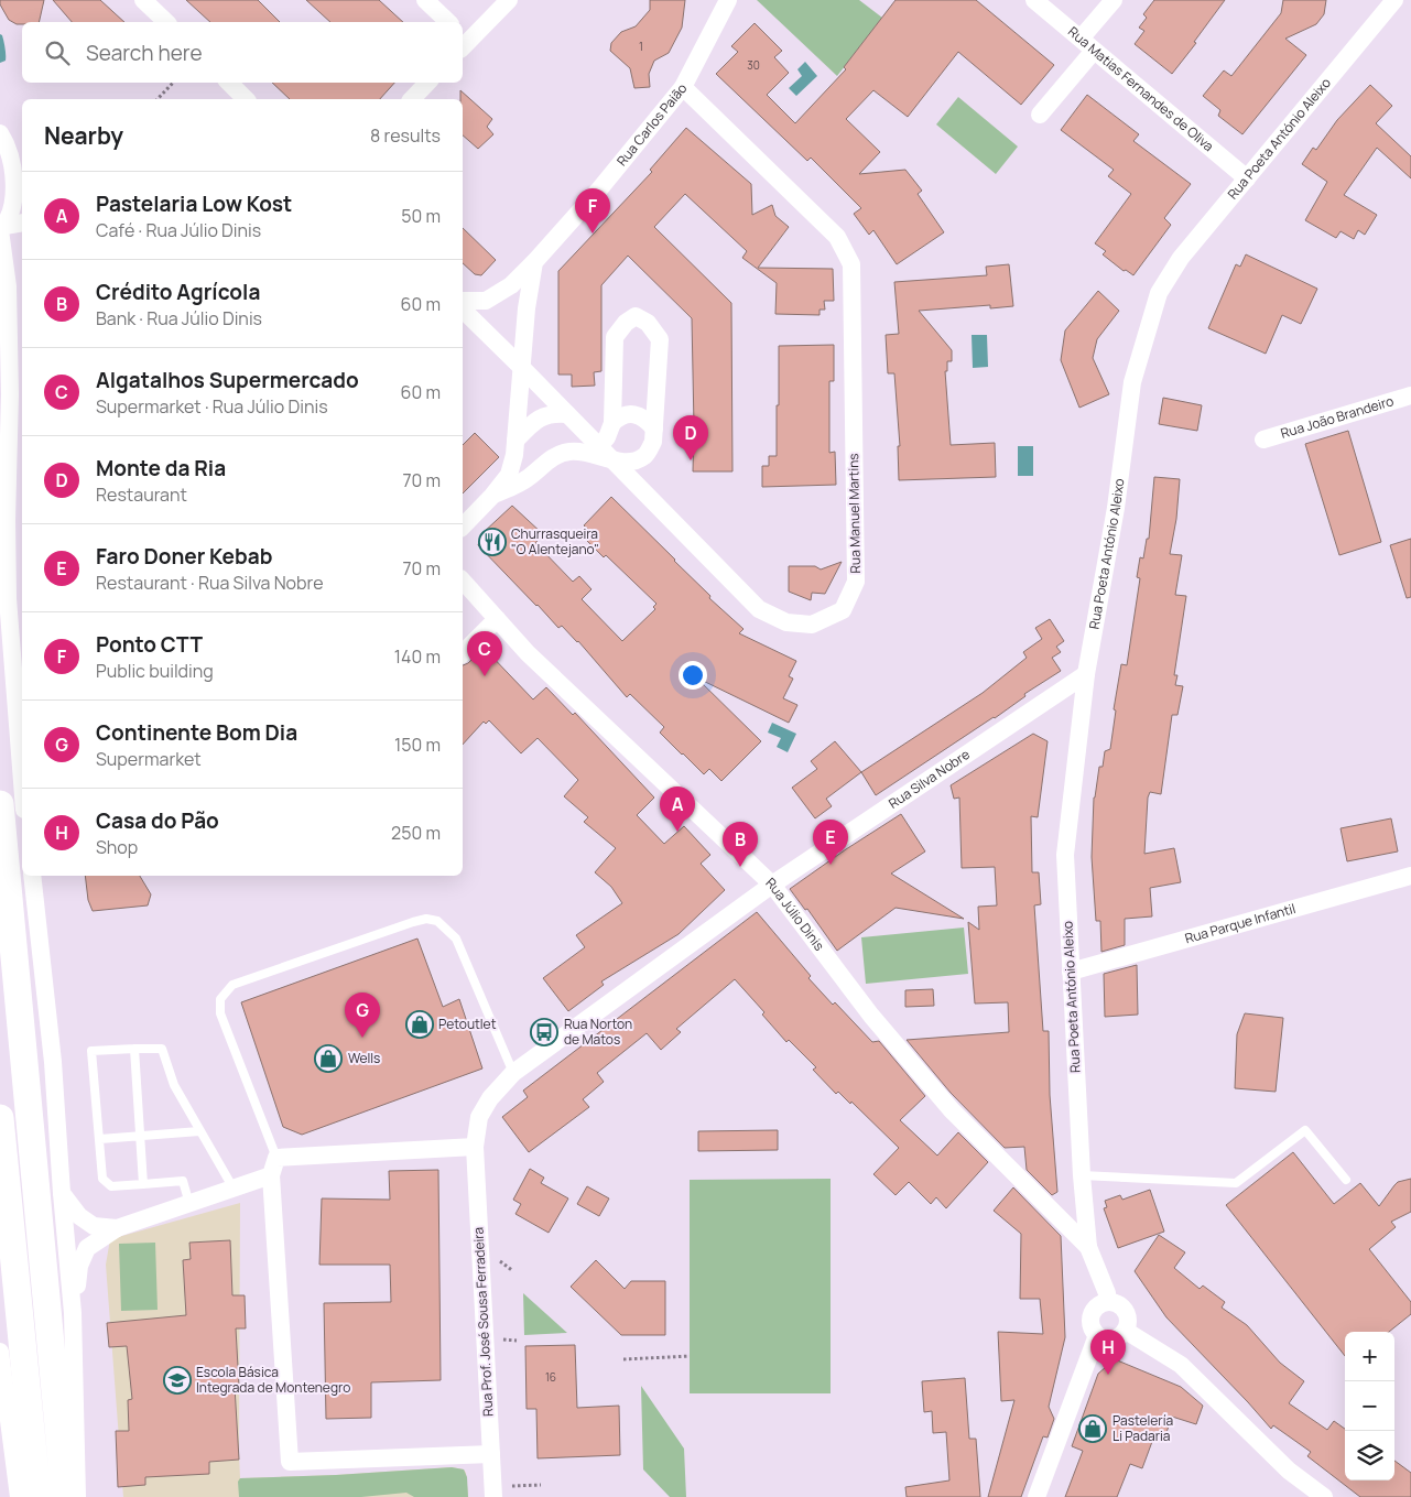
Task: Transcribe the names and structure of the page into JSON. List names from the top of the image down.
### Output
{
  "streets": {
    "street": [
      "Rua Matias Fernandes de Oliva",
      "Rua Carlos Paião",
      "Rua Poeta António Aleixo",
      "Rua João Brandeiro",
      "Rua Manuel Martins",
      "Rua Silva Nobre",
      "Rua Júlio Dinis",
      "Rua Parque Infantil",
      "Rua Prof. José Sousa Ferradeira"
    ]
  },
  "crossings": [
    ["Rua Matias Fernandes de Oliva", "Rua Poeta António Aleixo"],
    ["Rua Carlos Paião", "Rua Manuel Martins"],
    ["Rua Poeta António Aleixo", "Rua Silva Nobre"],
    ["Rua Poeta António Aleixo", "Rua Júlio Dinis"],
    ["Rua Poeta António Aleixo", "Rua Parque Infantil"],
    ["Rua Silva Nobre", "Rua Júlio Dinis"]
  ],
  "places": {
    "restaurant": ["Churrasqueira \"O Alentejano\""],
    "shop": ["Petoutlet", "Wells", "Pastelería Li Padaria"],
    "bus stop": ["Rua Norton de Matos"],
    "school or university": ["Escola Básica Integrada de Montenegro"]
  },
  "house_numbers": ["1", "30", "16"],
  "page": {
    "search": "Search here",
    "heading": ["Nearby", "8 results"],
    "list": [
      {
        "mark": "A",
        "name": "Pastelaria Low Kost",
        "note": "Café · Rua Júlio Dinis",
        "value": "50 m"
      },
      {
        "mark": "B",
        "name": "Crédito Agrícola",
        "note": "Bank · Rua Júlio Dinis",
        "value": "60 m"
      },
      {
        "mark": "C",
        "name": "Algatalhos Supermercado",
        "note": "Supermarket · Rua Júlio Dinis",
        "value": "60 m"
      },
      {
        "mark": "D",
        "name": "Monte da Ria",
        "note": "Restaurant",
        "value": "70 m"
      },
      {
        "mark": "E",
        "name": "Faro Doner Kebab",
        "note": "Restaurant · Rua Silva Nobre",
        "value": "70 m"
      },
      {
        "mark": "F",
        "name": "Ponto CTT",
        "note": "Public building",
        "value": "140 m"
      },
      {
        "mark": "G",
        "name": "Continente Bom Dia",
        "note": "Supermarket",
        "value": "150 m"
      },
      {
        "mark": "H",
        "name": "Casa do Pão",
        "note": "Shop",
        "value": "250 m"
      }
    ],
    "pins": [
      "F",
      "D",
      "C",
      "A",
      "E",
      "B",
      "G",
      "H"
    ],
    "map_buttons": ["+", "−"]
  }
}
